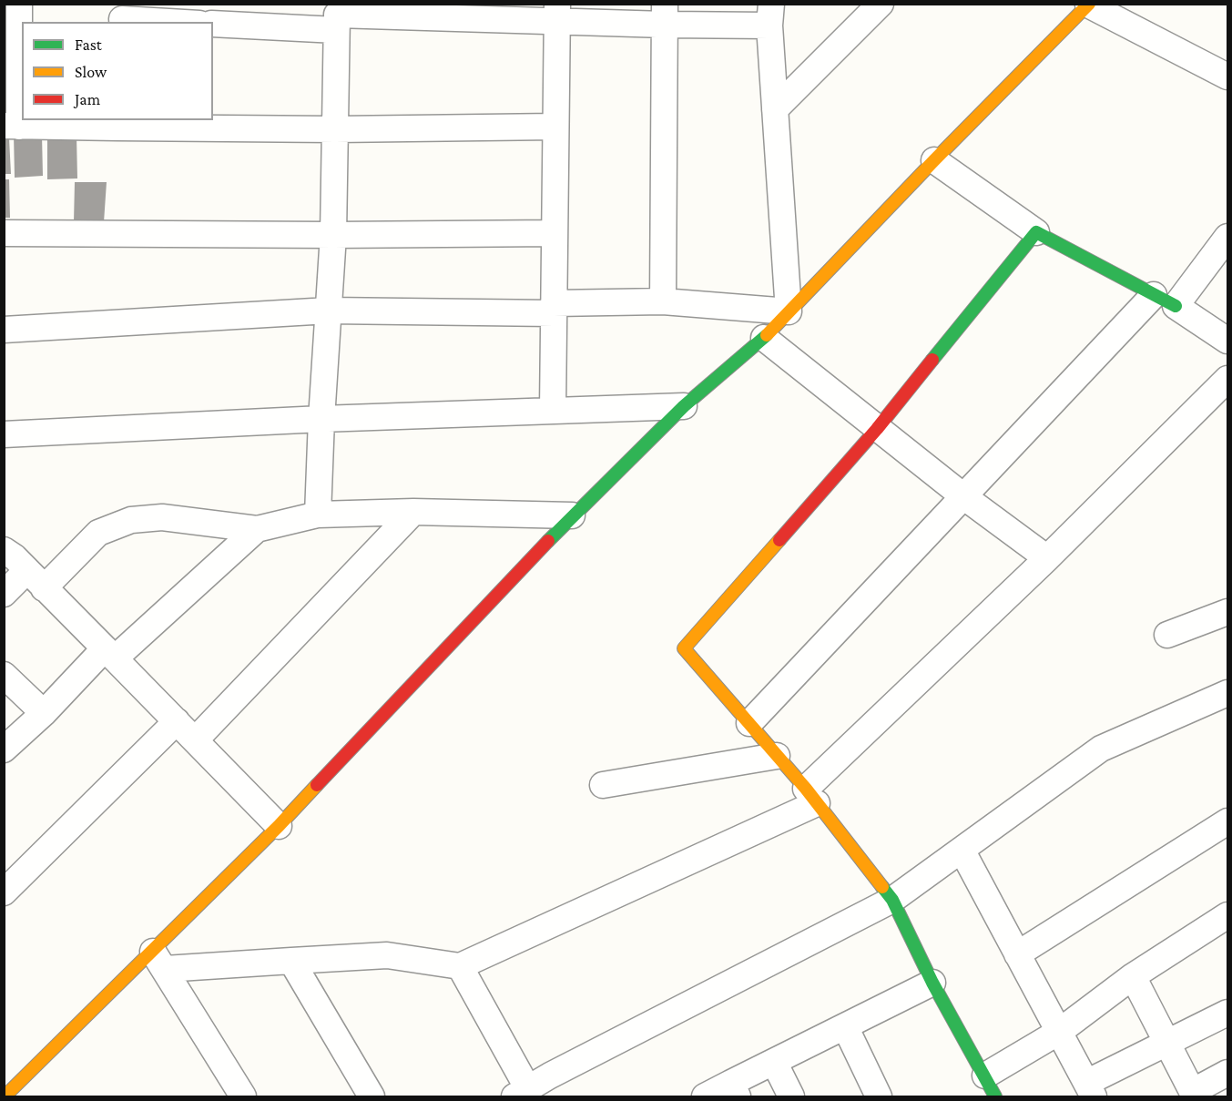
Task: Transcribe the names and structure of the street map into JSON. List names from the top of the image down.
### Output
{
  "legend": ["Fast", "Slow", "Jam"]
}
